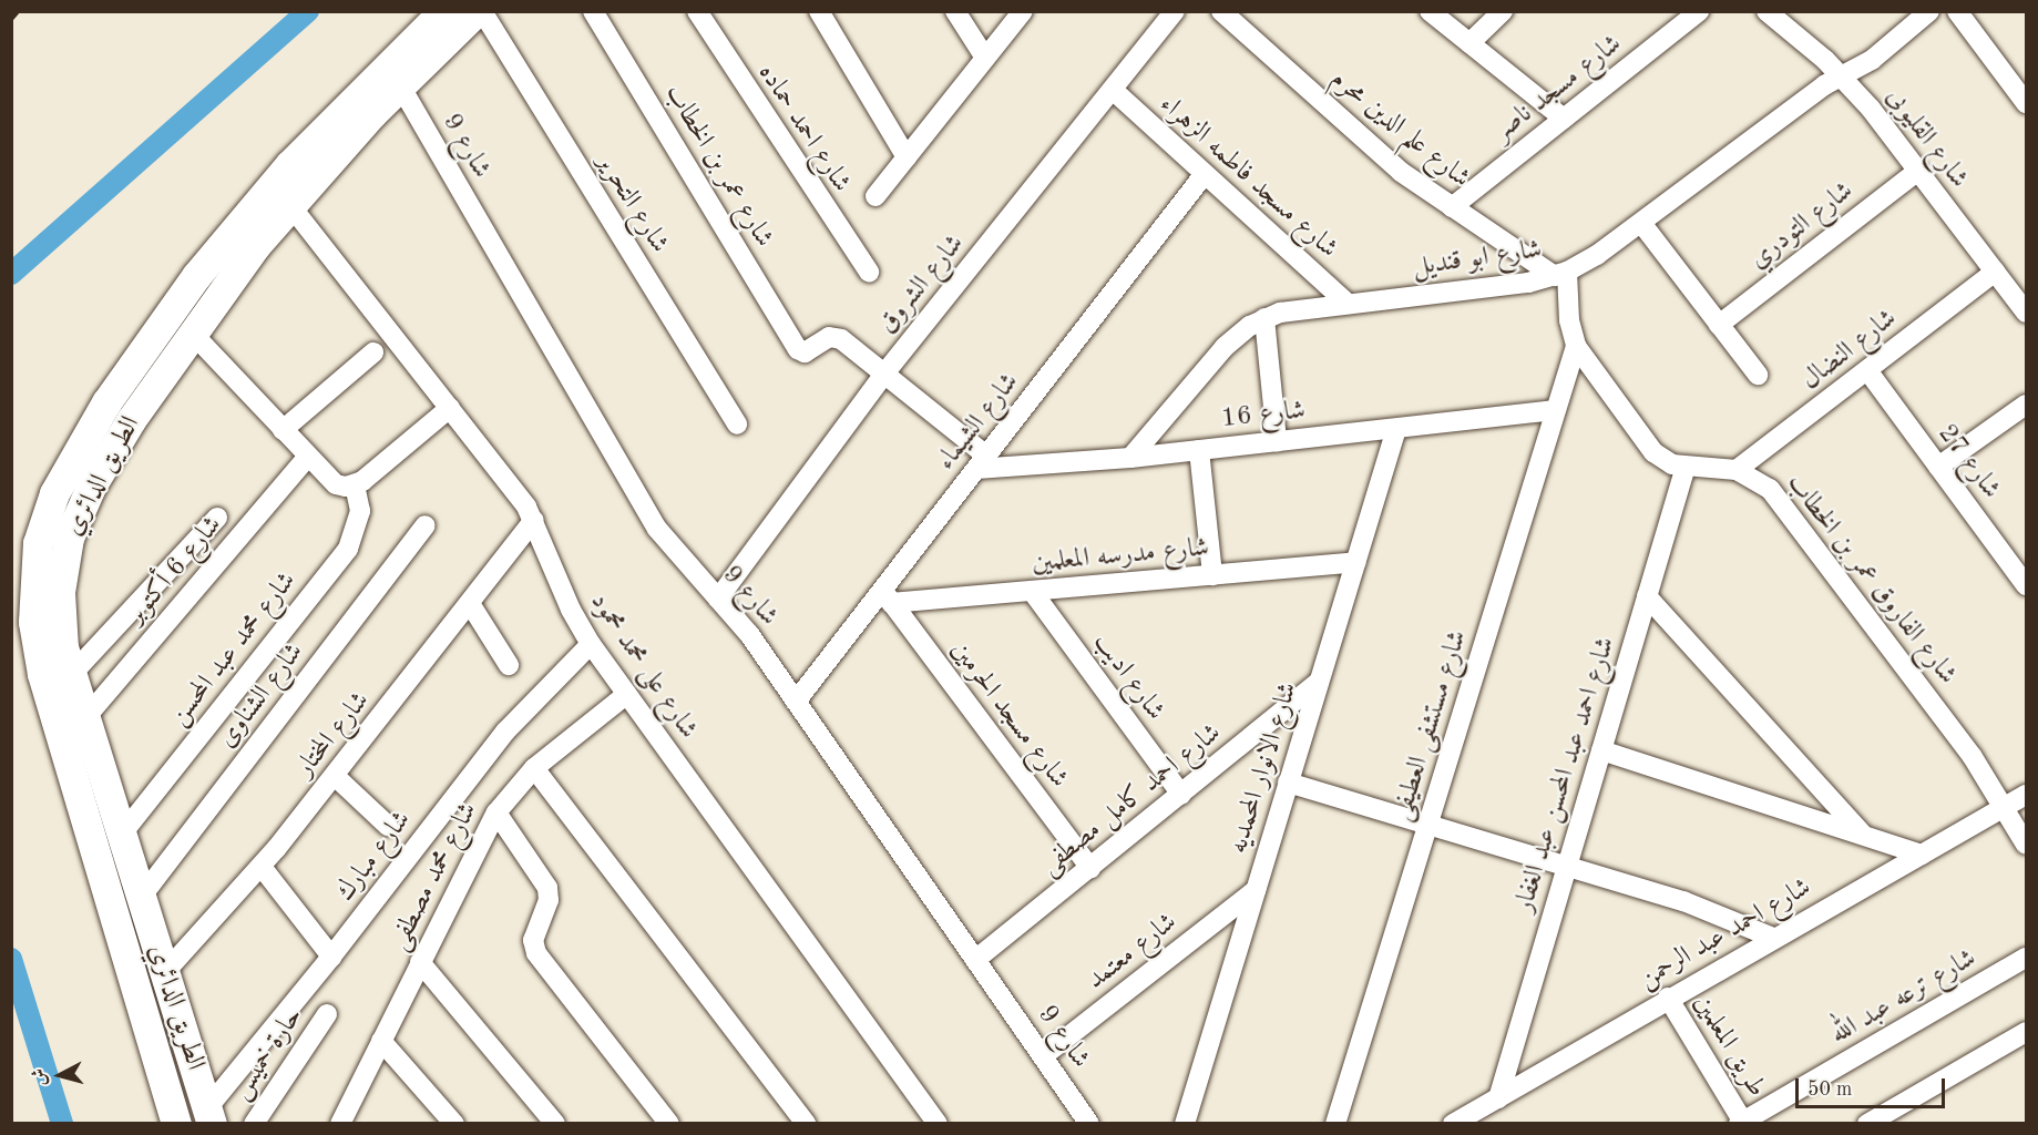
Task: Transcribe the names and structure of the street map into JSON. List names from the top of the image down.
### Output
{
  "streets": {
    "highway": ["الطريق الدائري"],
    "street": [
      "شارع مسجد ناصر",
      "شارع احمد حماده",
      "شارع علم الدين محرم",
      "شارع القليوبى",
      "شارع 9",
      "شارع عمر بن الخطاب",
      "شارع مسجد فاطمه الزهراء",
      "شارع التحرير",
      "شارع التودري",
      "شارع ابو قنديل",
      "شارع الشروق",
      "شارع النضال",
      "شارع 16",
      "شارع الشيماء",
      "شارع 27",
      "شارع مدرسه المعلمين",
      "شارع 6 أكتوبر",
      "شارع الفاروق عمر بن الخطاب",
      "شارع محمد عبد المحسن",
      "شارع على محمد محمود",
      "شارع اديب",
      "شارع الشناوى",
      "شارع مسجد الحرمين",
      "شارع مستشفى العطيفى",
      "شارع المختار",
      "شارع الانوار المحمديه",
      "شارع احمد عبد المحسن عبد الغفار",
      "شارع احمد كامل مصطفى",
      "شارع مبارك",
      "شارع محمد مصطفى",
      "شارع احمد عبد الرحمن",
      "شارع معتمد",
      "شارع ترعه عبد الله",
      "طريق المعلمين",
      "حارة خميس"
    ]
  },
  "crossings": [
    ["شارع مسجد ناصر", "شارع علم الدين محرم"],
    ["شارع علم الدين محرم", "شارع ابو قنديل"],
    ["شارع علم الدين محرم", "شارع الفاروق عمر بن الخطاب"],
    ["شارع القليوبى", "شارع التودري"],
    ["شارع القليوبى", "شارع ابو قنديل"],
    ["شارع القليوبى", "شارع النضال"],
    ["شارع 9", "شارع الشروق"],
    ["شارع 9", "شارع الشيماء"],
    ["شارع 9", "الطريق الدائري"],
    ["شارع 9", "شارع احمد كامل مصطفى"],
    ["شارع 9", "شارع معتمد"],
    ["شارع عمر بن الخطاب", "شارع الشروق"],
    ["شارع مسجد فاطمه الزهراء", "شارع ابو قنديل"],
    ["شارع مسجد فاطمه الزهراء", "شارع الشروق"],
    ["شارع مسجد فاطمه الزهراء", "شارع الشيماء"],
    ["شارع ابو قنديل", "شارع 16"],
    ["شارع ابو قنديل", "شارع الفاروق عمر بن الخطاب"],
    ["شارع النضال", "شارع 27"],
    ["شارع النضال", "شارع الفاروق عمر بن الخطاب"],
    ["شارع 16", "شارع الشيماء"],
    ["شارع 16", "شارع مستشفى العطيفى"],
    ["شارع 16", "شارع الانوار المحمديه"],
    ["شارع الشيماء", "شارع مدرسه المعلمين"],
    ["شارع الشيماء", "شارع مسجد الحرمين"],
    ["الطريق الدائري", "شارع 6 أكتوبر"],
    ["الطريق الدائري", "شارع محمد عبد المحسن"],
    ["الطريق الدائري", "شارع على محمد محمود"],
    ["الطريق الدائري", "شارع الشناوى"],
    ["الطريق الدائري", "شارع المختار"],
    ["الطريق الدائري", "شارع مبارك"],
    ["شارع مدرسه المعلمين", "شارع اديب"],
    ["شارع مدرسه المعلمين", "شارع مسجد الحرمين"],
    ["شارع مدرسه المعلمين", "شارع الانوار المحمديه"],
    ["شارع الفاروق عمر بن الخطاب", "شارع مستشفى العطيفى"],
    ["شارع الفاروق عمر بن الخطاب", "شارع احمد عبد المحسن عبد الغفار"],
    ["شارع الفاروق عمر بن الخطاب", "شارع احمد عبد الرحمن"],
    ["شارع على محمد محمود", "شارع المختار"],
    ["شارع على محمد محمود", "شارع مبارك"],
    ["شارع على محمد محمود", "شارع محمد مصطفى"],
    ["شارع اديب", "شارع احمد كامل مصطفى"],
    ["شارع مسجد الحرمين", "شارع احمد كامل مصطفى"],
    ["شارع الانوار المحمديه", "شارع احمد كامل مصطفى"],
    ["شارع الانوار المحمديه", "شارع معتمد"],
    ["شارع احمد عبد المحسن عبد الغفار", "شارع احمد عبد الرحمن"],
    ["شارع احمد عبد الرحمن", "طريق المعلمين"],
    ["شارع ترعه عبد الله", "طريق المعلمين"]
  ],
  "scale_bar": "50 m",
  "north": "left"
}
